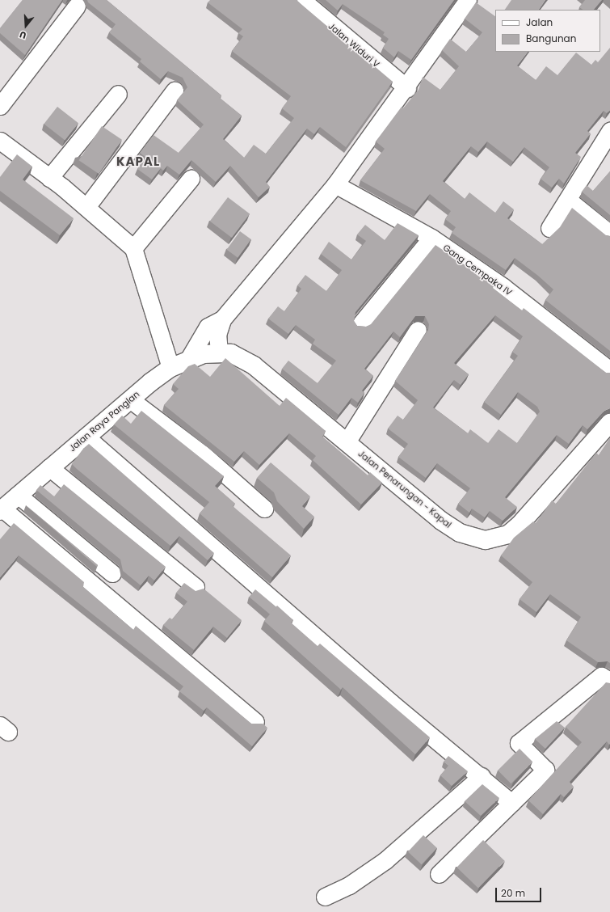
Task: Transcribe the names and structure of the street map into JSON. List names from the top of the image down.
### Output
{
  "streets": {
    "street": [
      "Jalan Widuri V",
      "Gang Cempaka IV",
      "Jalan Raya Panglan",
      "Jalan Penarungan - Kapal"
    ]
  },
  "crossings": [
    ["Jalan Raya Panglan", "Jalan Penarungan - Kapal"]
  ],
  "districts": ["KAPAL"],
  "legend": ["Jalan", "Bangunan"],
  "scale_bar": "20 m",
  "north": "bottom"
}
